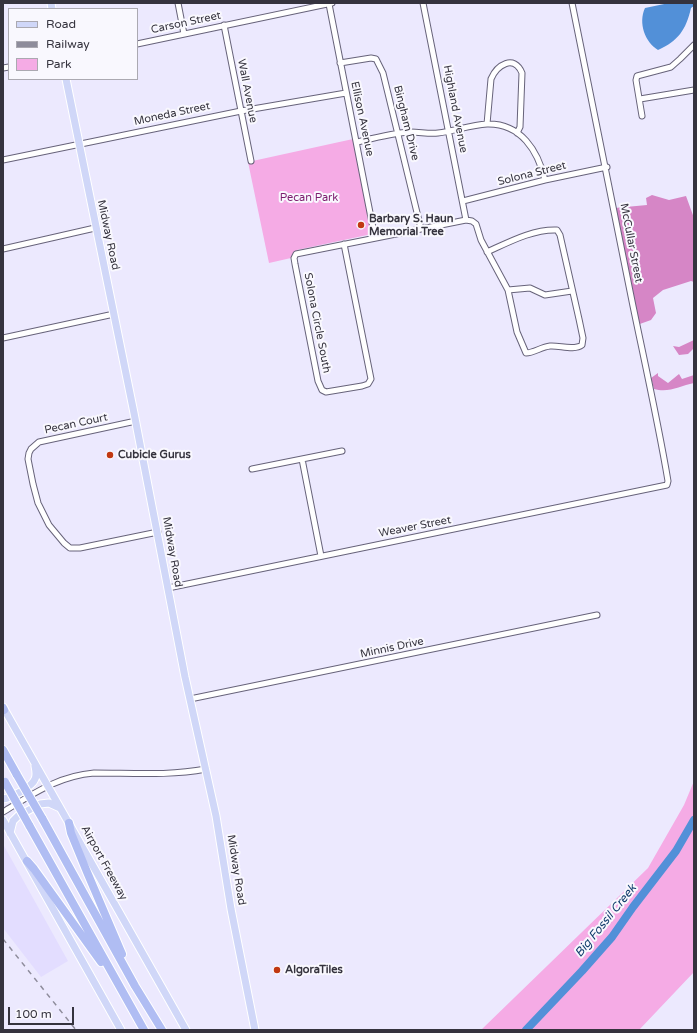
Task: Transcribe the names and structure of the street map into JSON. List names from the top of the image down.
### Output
{
  "streets": {
    "main road": ["Midway Road", "Airport Freeway"],
    "street": [
      "Carson Street",
      "Wall Avenue",
      "Highland Avenue",
      "Moneda Street",
      "Ellison Avenue",
      "Bingham Drive",
      "Solona Street",
      "McCullar Street",
      "Solona Circle South",
      "Pecan Court",
      "Weaver Street",
      "Minnis Drive"
    ]
  },
  "crossings": [
    ["Carson Street", "Wall Avenue"],
    ["Carson Street", "Ellison Avenue"],
    ["Wall Avenue", "Moneda Street"],
    ["Highland Avenue", "Solona Street"],
    ["Moneda Street", "Ellison Avenue"],
    ["Moneda Street", "Midway Road"],
    ["Ellison Avenue", "Bingham Drive"],
    ["Solona Street", "McCullar Street"],
    ["Midway Road", "Pecan Court"],
    ["Midway Road", "Weaver Street"],
    ["Midway Road", "Minnis Drive"],
    ["McCullar Street", "Weaver Street"]
  ],
  "water": ["Big Fossil Creek"],
  "parks": ["Pecan Park"],
  "places": ["Barbary S. Haun Memorial Tree", "Cubicle Gurus", "AlgoraTiles"],
  "legend": ["Road", "Railway", "Park"],
  "scale_bar": "100 m"
}
